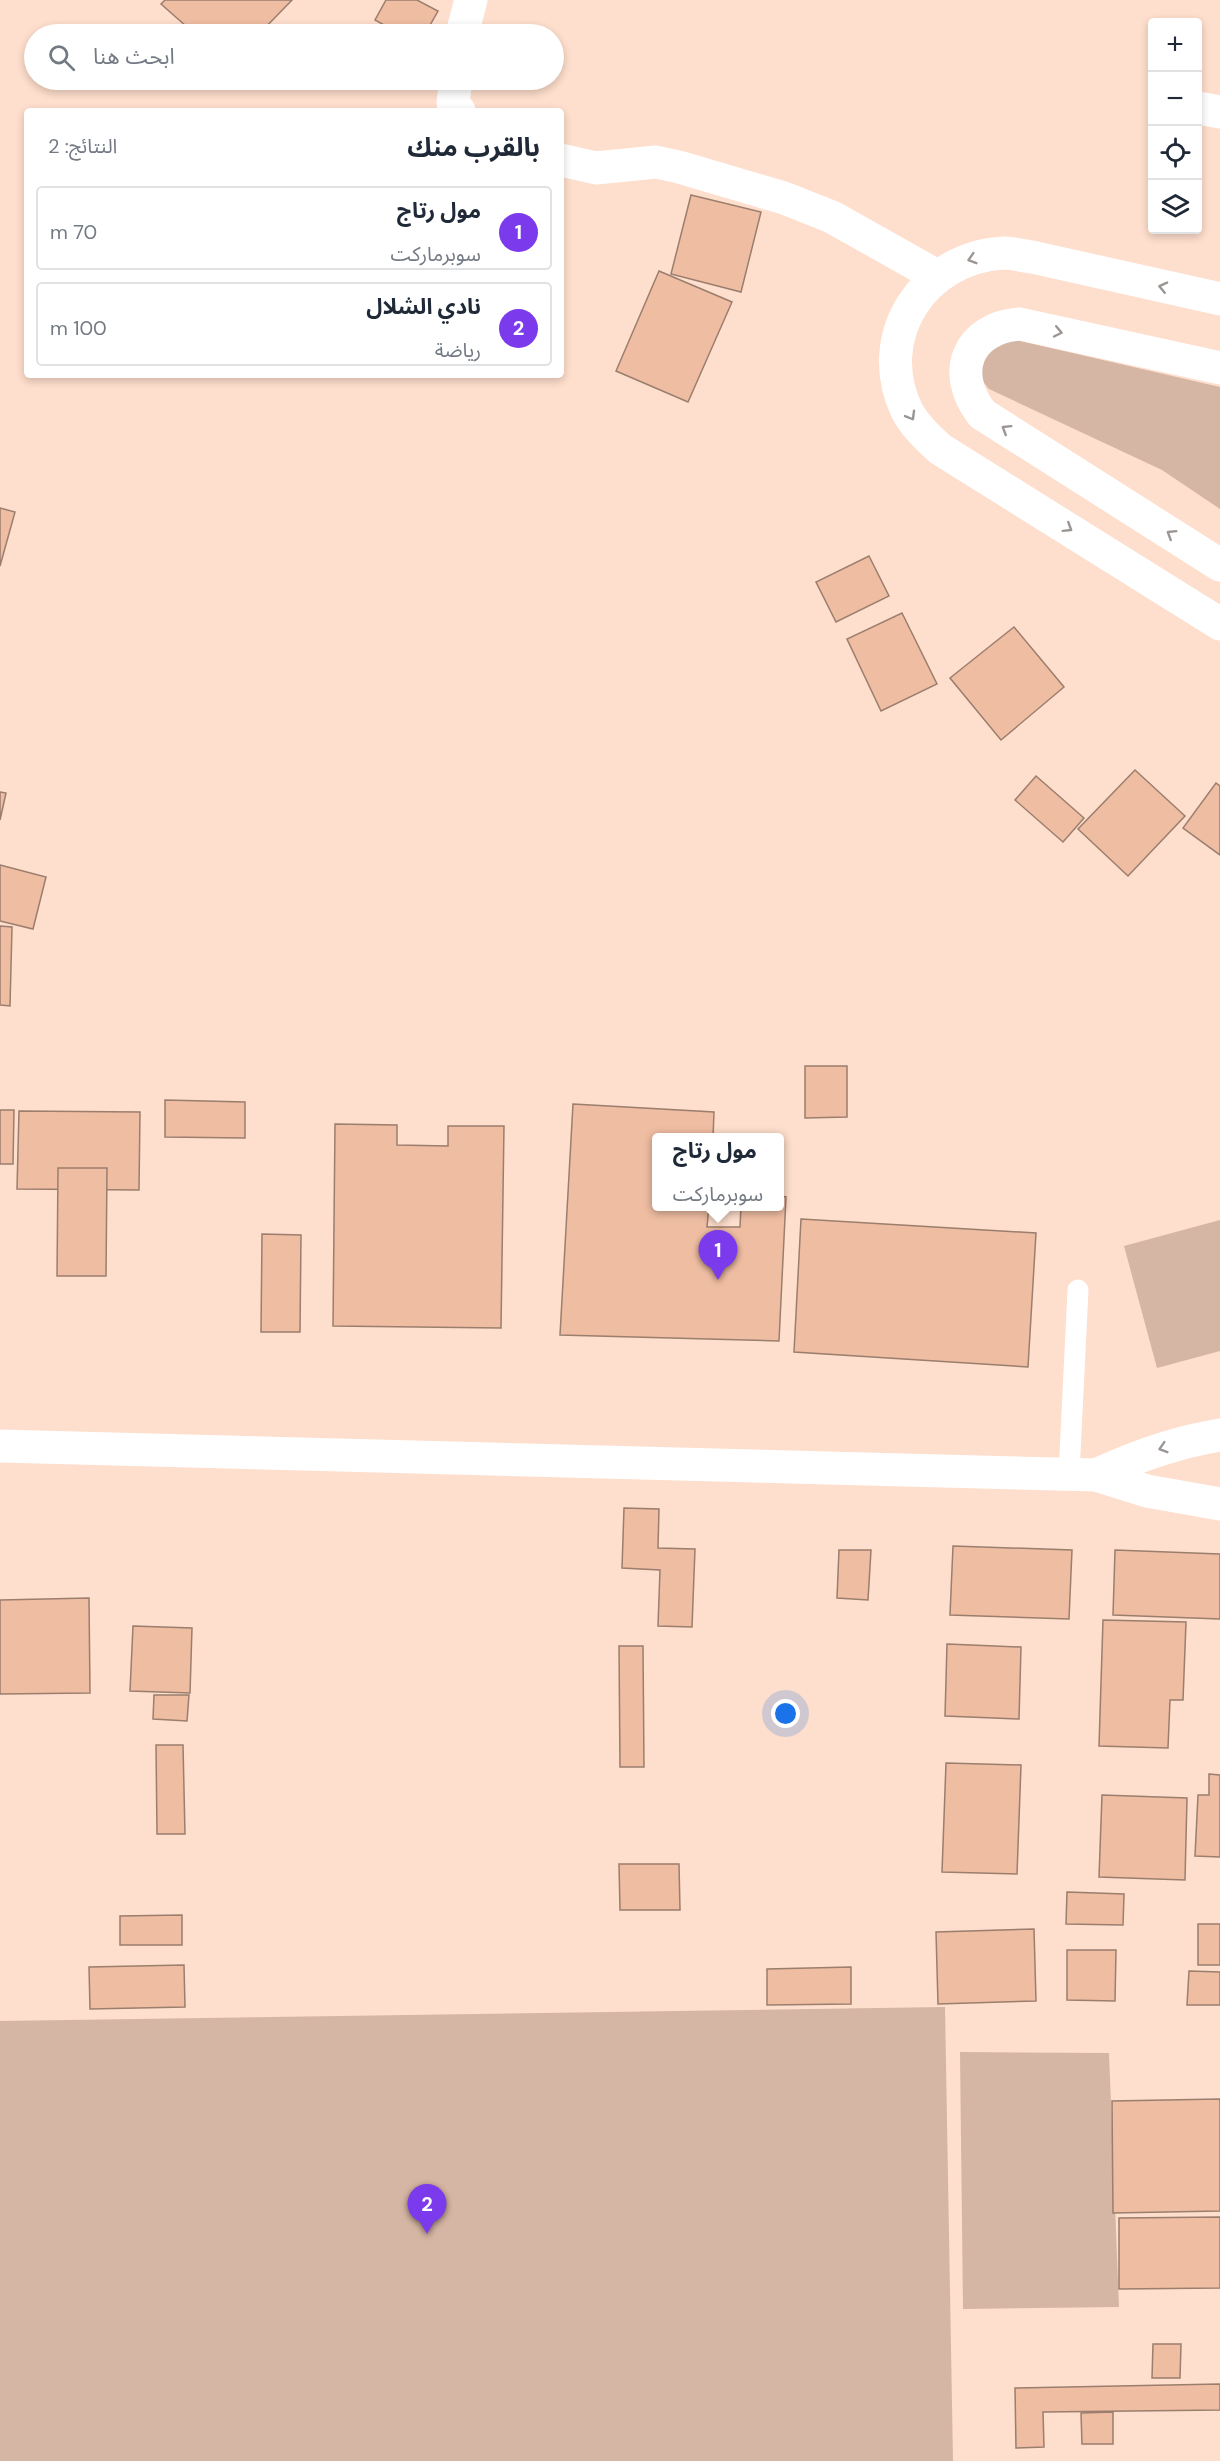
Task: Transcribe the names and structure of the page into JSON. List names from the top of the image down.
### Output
{
  "page": {
    "map_buttons": ["+", "−"],
    "search": "ابحث هنا",
    "heading": ["بالقرب منك", "النتائج: 2"],
    "list": [
      {
        "mark": "1",
        "name": "مول رتاج",
        "note": "سوبرماركت",
        "value": "70 m"
      },
      {
        "mark": "2",
        "name": "نادي الشلال",
        "note": "رياضة",
        "value": "100 m"
      }
    ],
    "popup": ["مول رتاج", "سوبرماركت"],
    "pins": ["1", "2"]
  }
}
